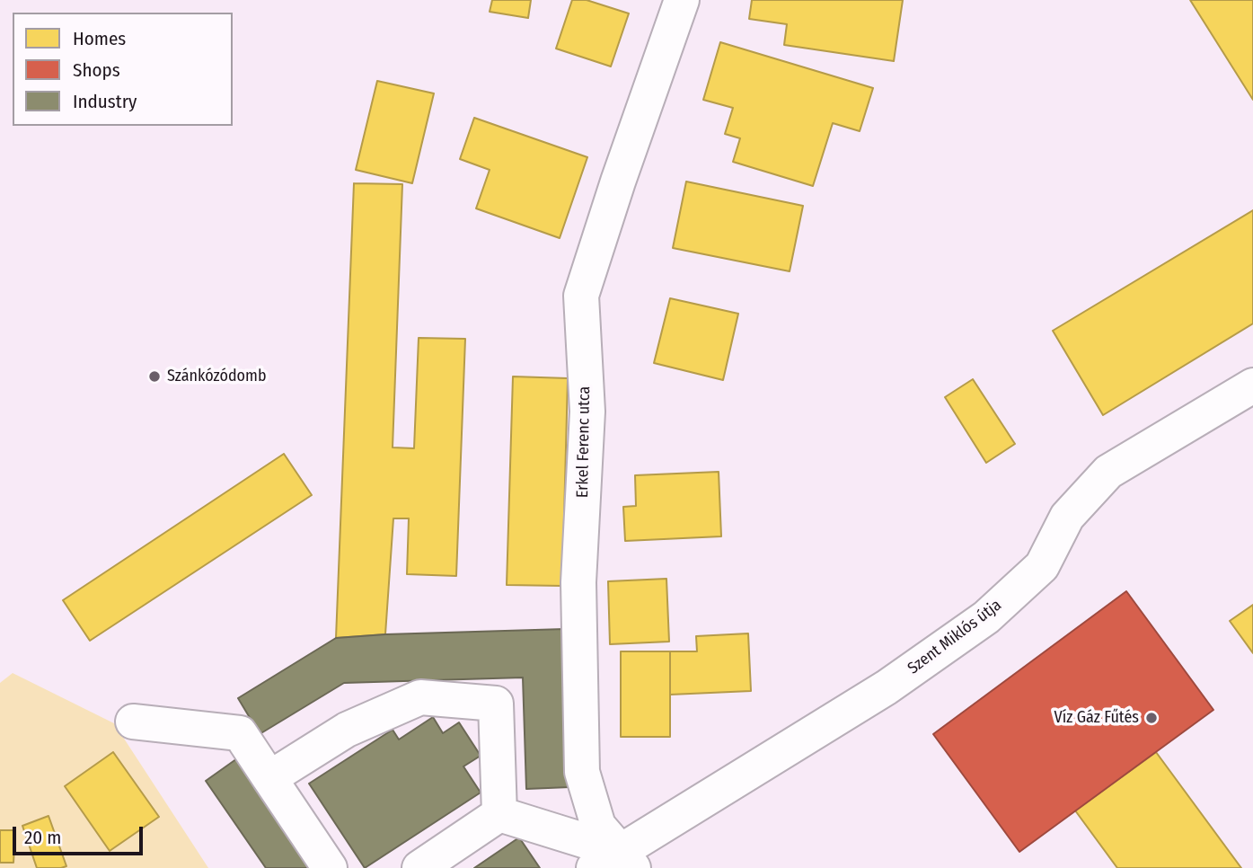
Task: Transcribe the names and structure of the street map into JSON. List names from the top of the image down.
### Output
{
  "streets": {
    "street": ["Erkel Ferenc utca", "Szent Miklós útja"]
  },
  "crossings": [
    ["Erkel Ferenc utca", "Szent Miklós útja"]
  ],
  "places": ["Szánkózódomb", "Víz Gáz Fűtés"],
  "legend": ["Homes", "Shops", "Industry"],
  "scale_bar": "20 m"
}
